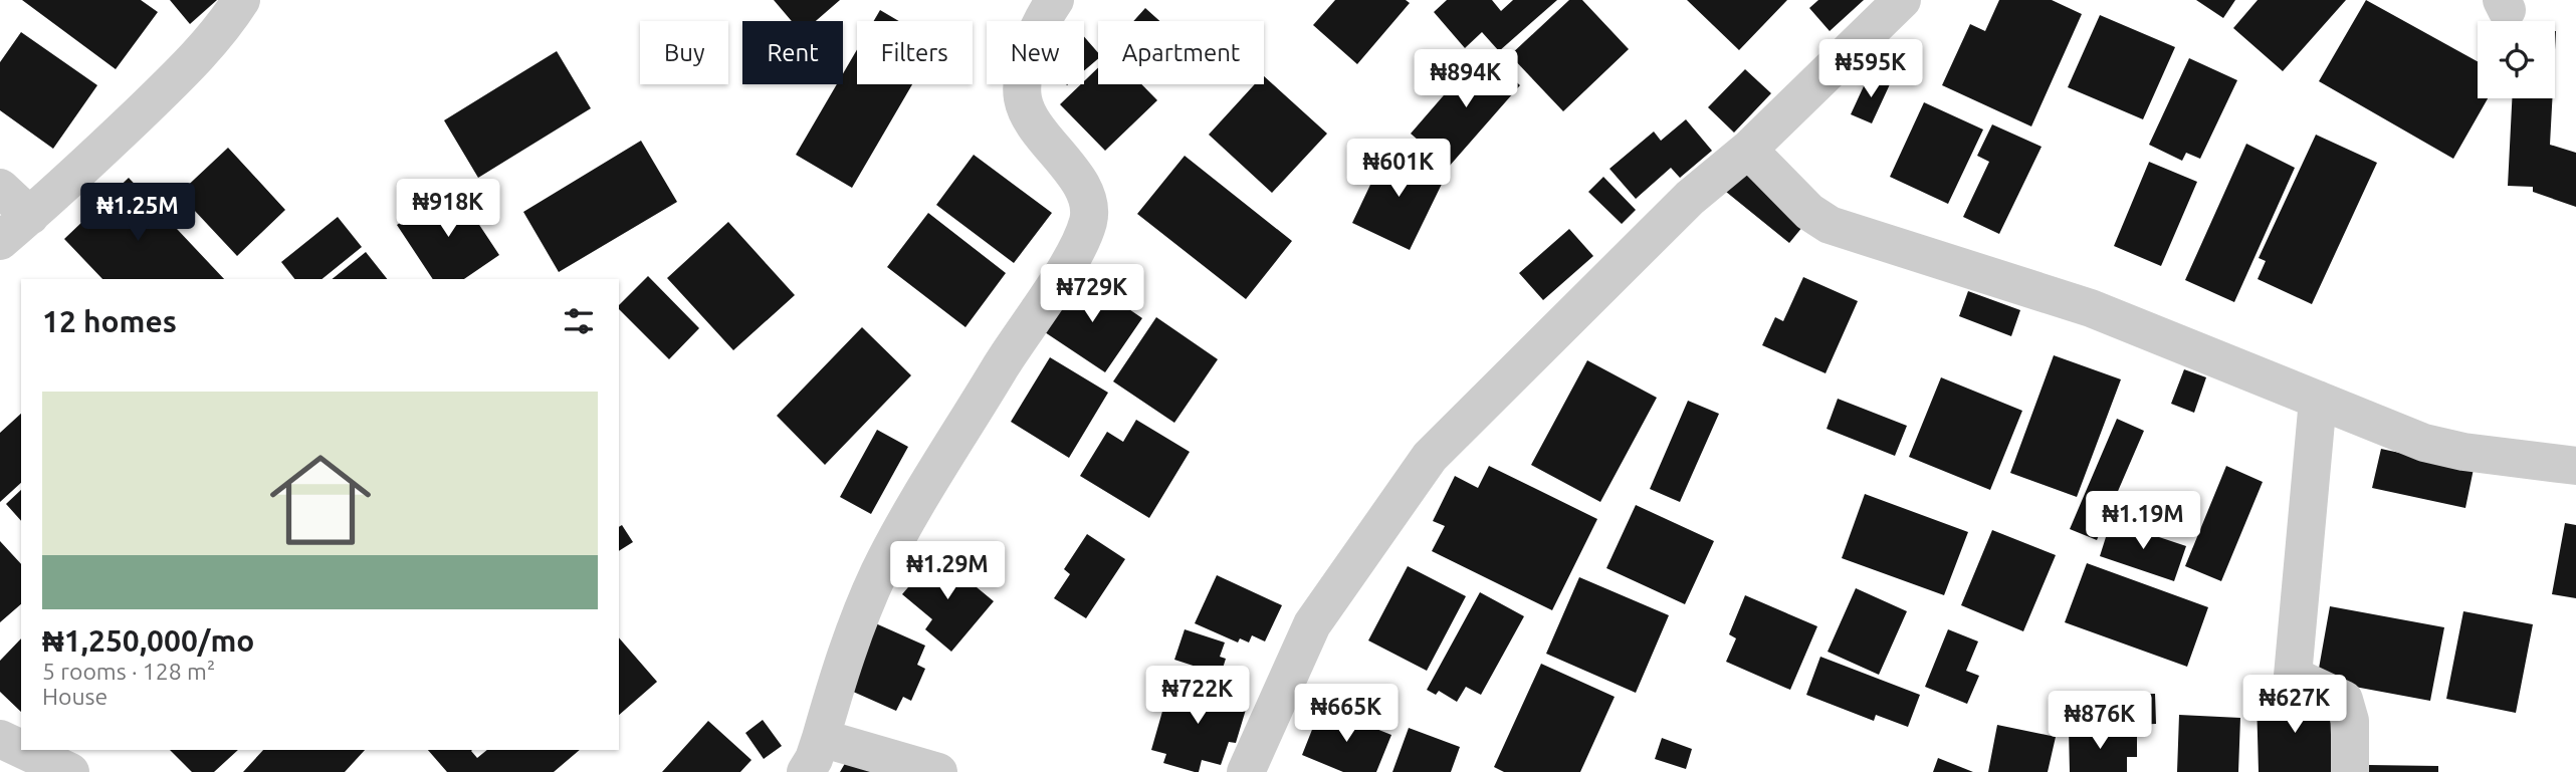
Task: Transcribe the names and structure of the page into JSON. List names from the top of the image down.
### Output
{
  "page": {
    "chip": [
      "Buy",
      "Rent",
      "Filters",
      "New",
      "Apartment"
    ],
    "price": [
      "₦595K",
      "₦894K",
      "₦601K",
      "₦918K",
      "₦1.25M",
      "₦729K",
      "₦1.19M",
      "₦1.29M",
      "₦722K",
      "₦627K",
      "₦665K",
      "₦876K"
    ],
    "heading": "12 homes",
    "list": [
      {
        "name": "₦1,250,000/mo",
        "note": "5 rooms · 128 m² · House"
      }
    ]
  }
}
